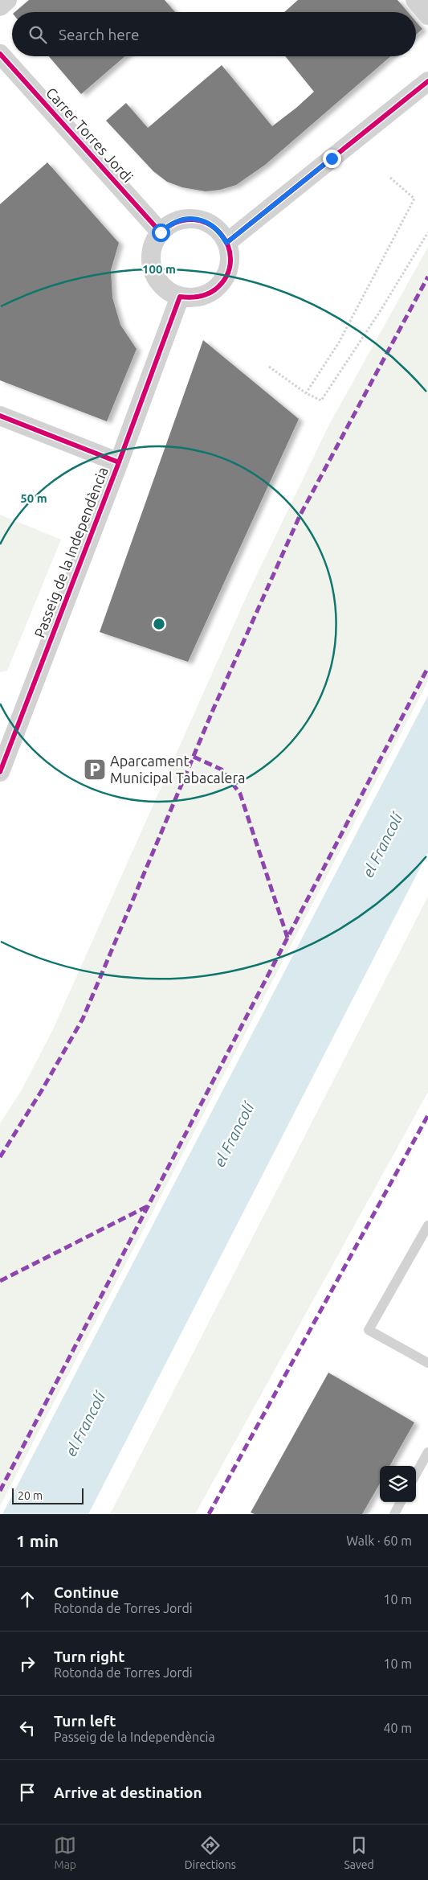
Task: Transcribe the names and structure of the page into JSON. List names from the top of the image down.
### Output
{
  "streets": {
    "street": ["Carrer Torres Jordi", "Passeig de la Independència"]
  },
  "crossings": [
    ["Carrer Torres Jordi", "Passeig de la Independència"]
  ],
  "water": ["el Francolí"],
  "places": {
    "parking": ["Aparcament Municipal Tabacalera"]
  },
  "scale_bar": "20 m",
  "page": {
    "search": "Search here",
    "scale": "20 m",
    "heading": ["1 min", "Walk · 60 m"],
    "list": [
      ["Continue", "Rotonda de Torres Jordi", "10 m"],
      ["Turn right", "Rotonda de Torres Jordi", "10 m"],
      ["Turn left", "Passeig de la Independència", "40 m"],
      "Arrive at destination"
    ],
    "nav": ["Map", "Directions", "Saved"]
  },
  "rings": ["100 m", "50 m"]
}
